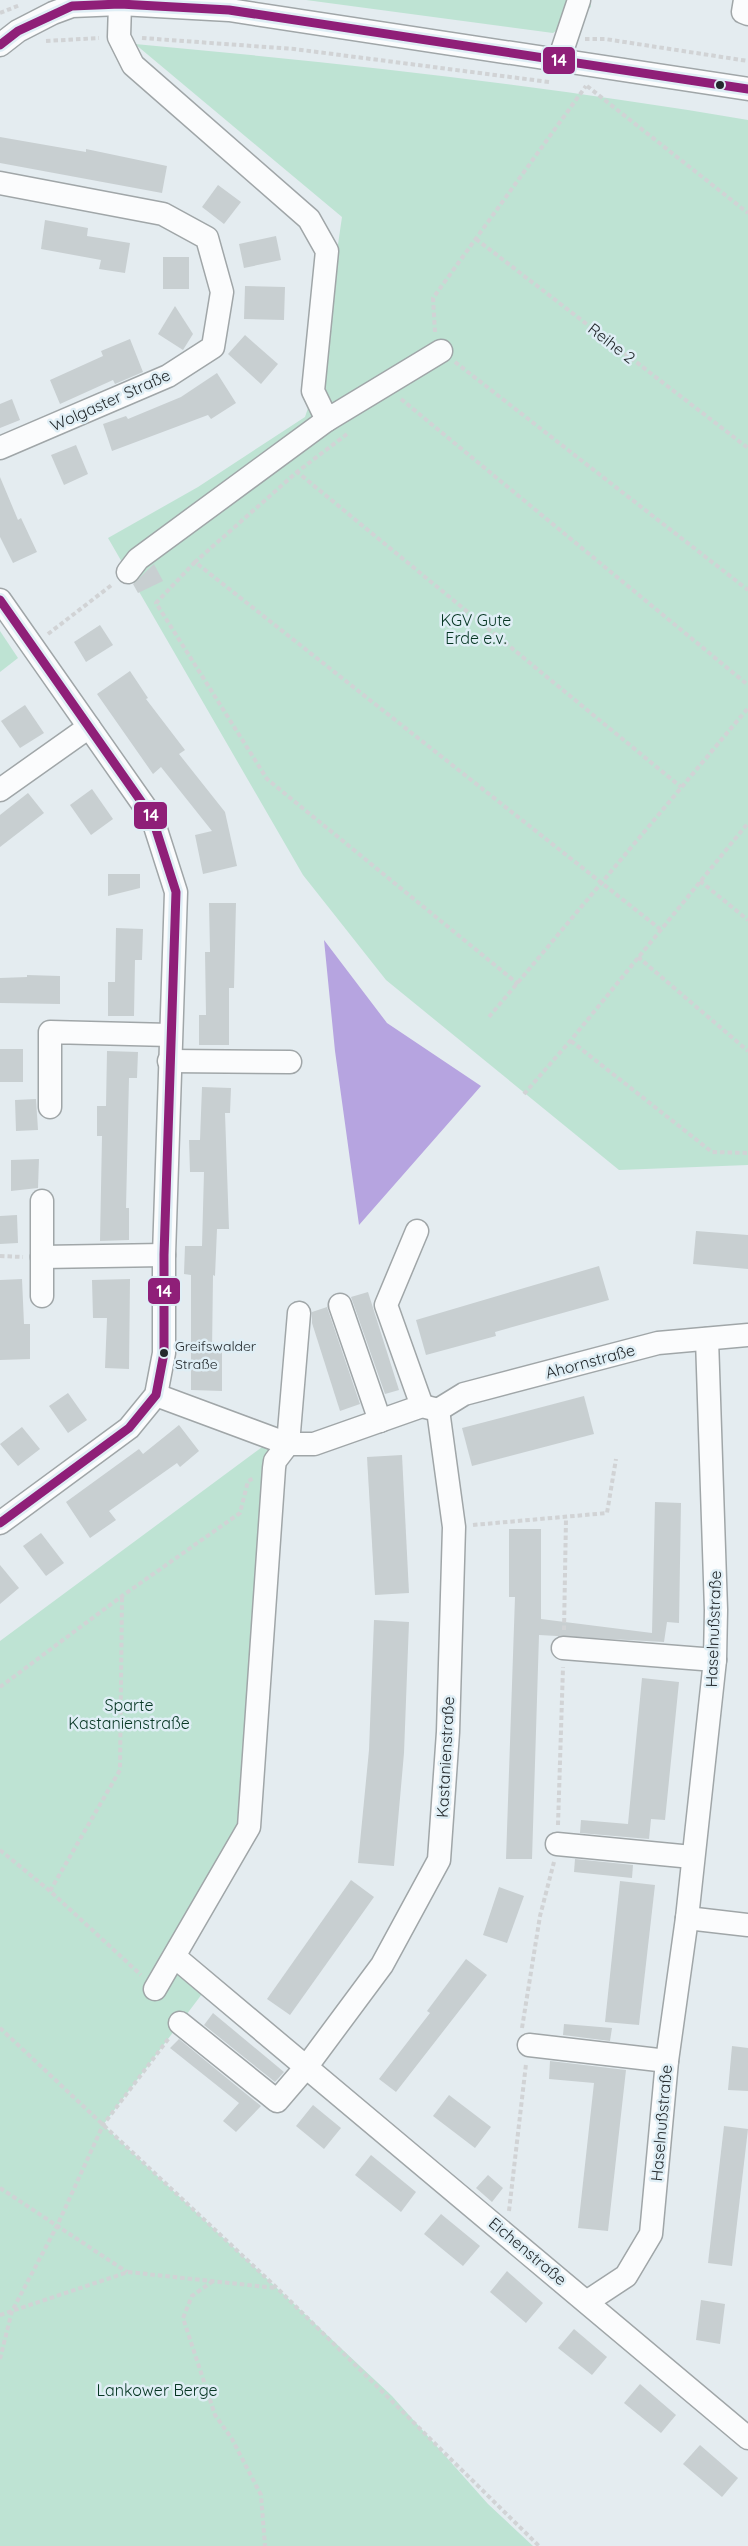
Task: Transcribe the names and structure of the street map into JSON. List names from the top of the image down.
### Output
{
  "streets": {
    "street": [
      "Wolgaster Straße",
      "Ahornstraße",
      "Haselnußstraße",
      "Kastanienstraße",
      "Eichenstraße"
    ],
    "path": ["Reihe 2"]
  },
  "crossings": [
    ["Ahornstraße", "Haselnußstraße"],
    ["Ahornstraße", "Kastanienstraße"],
    ["Haselnußstraße", "Eichenstraße"],
    ["Kastanienstraße", "Eichenstraße"]
  ],
  "parks": ["KGV Gute Erde e.v.", "Sparte Kastanienstraße", "Lankower Berge"],
  "places": ["Greifswalder Straße"],
  "lines": ["transit line 14"]
}
